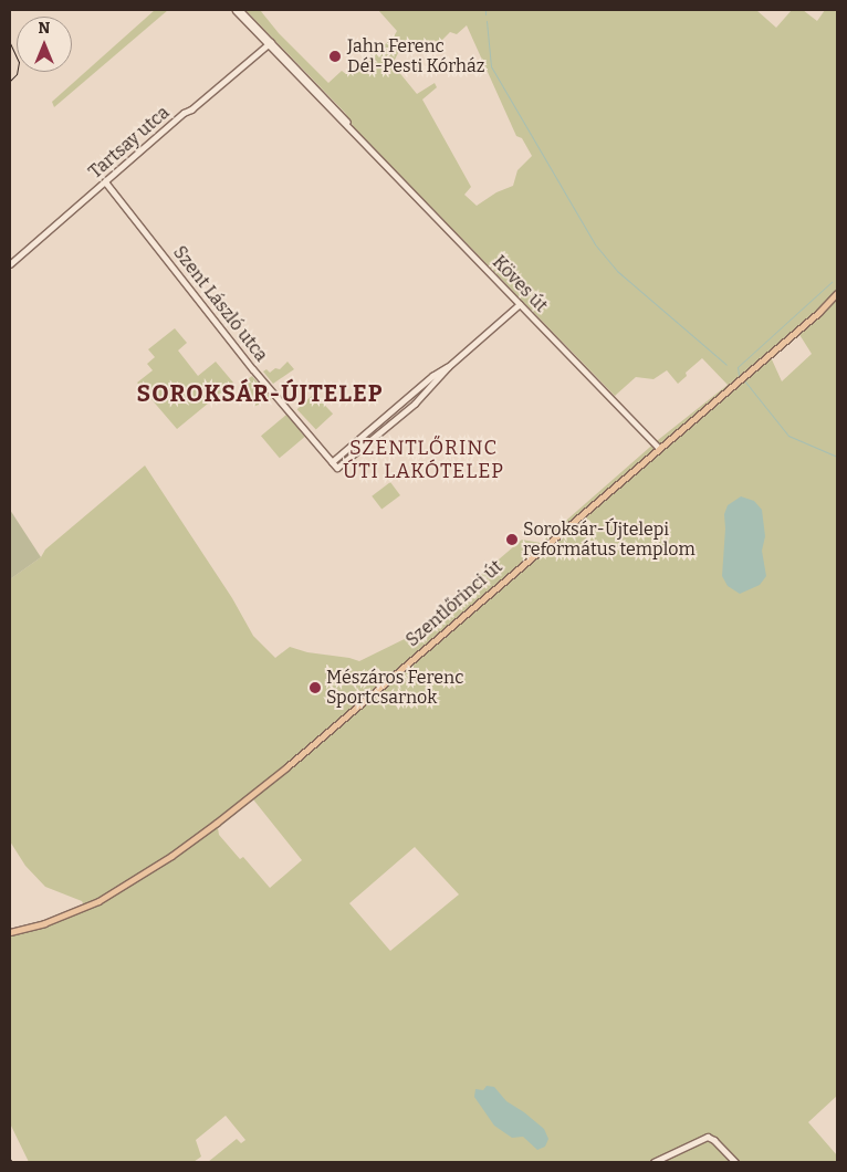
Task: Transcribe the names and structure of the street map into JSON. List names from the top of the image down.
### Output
{
  "streets": {
    "main road": ["Szentlőrinci út"],
    "street": ["Tartsay utca", "Köves út", "Szent László utca"]
  },
  "crossings": [
    ["Tartsay utca", "Köves út"],
    ["Tartsay utca", "Szent László utca"],
    ["Köves út", "Szentlőrinci út"]
  ],
  "districts": ["SOROKSÁR-ÚJTELEP", "SZENTLŐRINC ÚTI LAKÓTELEP"],
  "places": ["Jahn Ferenc Dél-Pesti Kórház", "Soroksár-Újtelepi református templom", "Mészáros Ferenc Sportcsarnok"],
  "north": "top"
}
